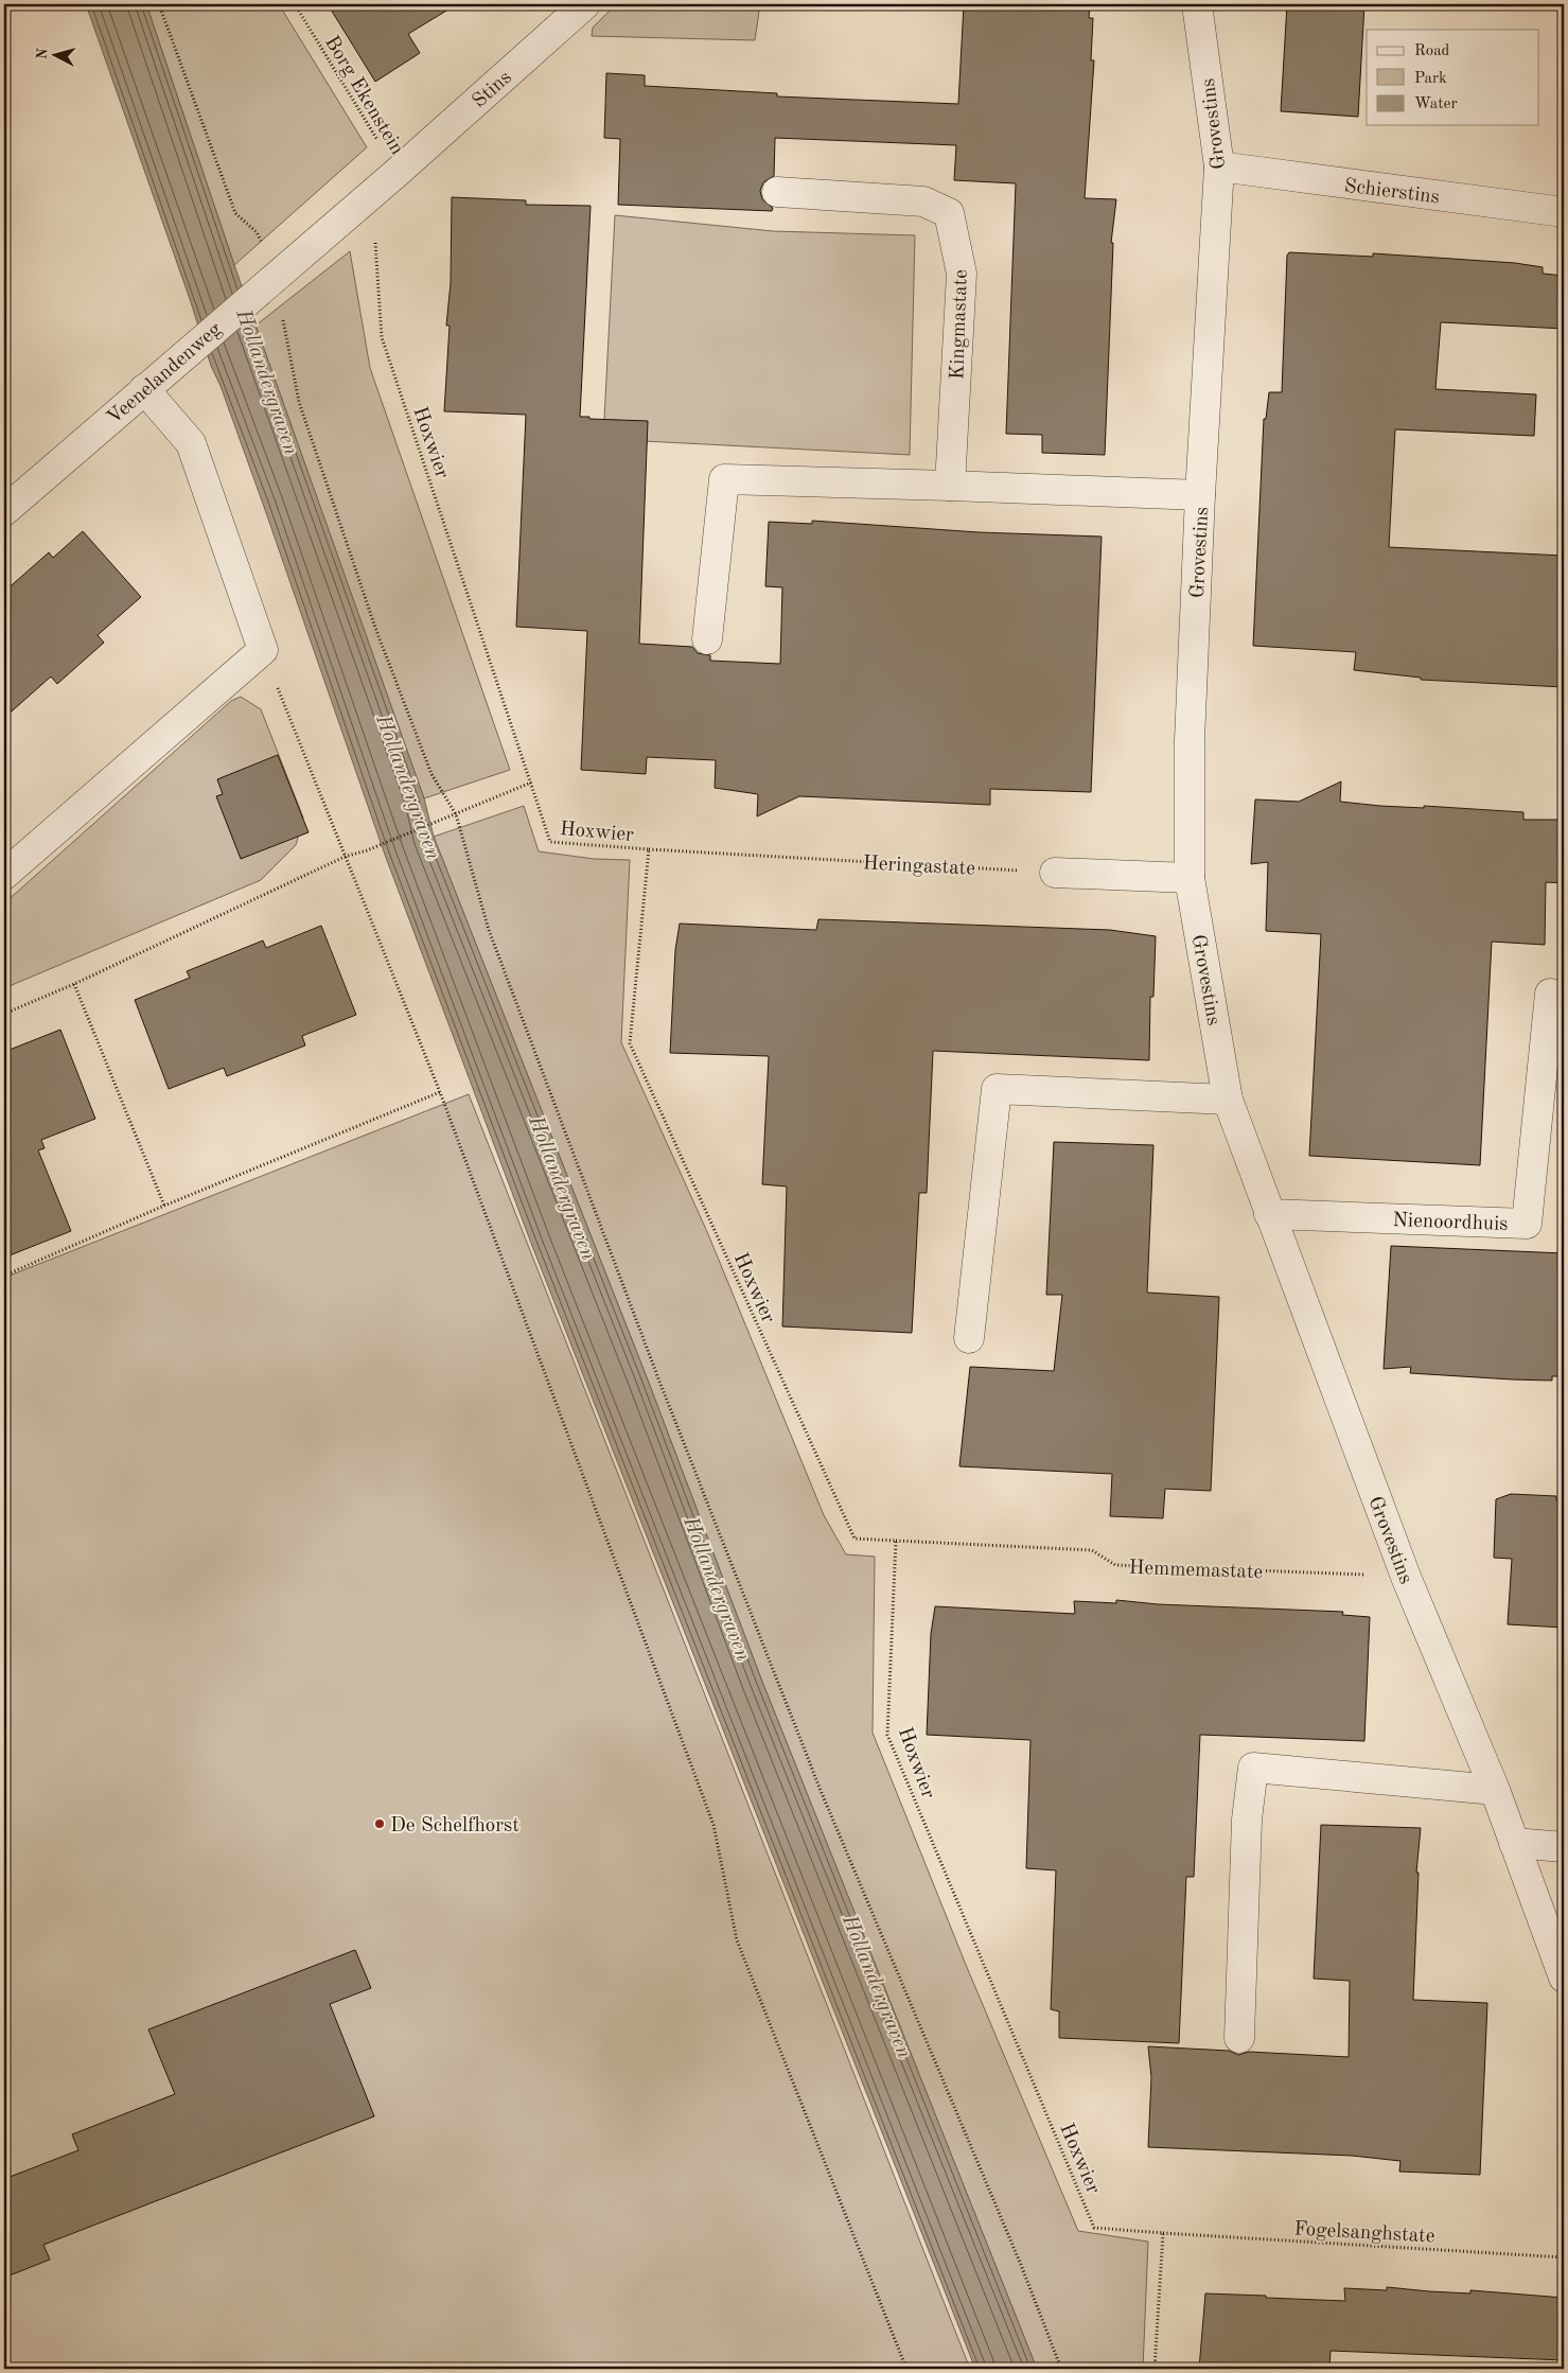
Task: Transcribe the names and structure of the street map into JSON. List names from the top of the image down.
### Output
{
  "streets": {
    "street": [
      "Stins",
      "Grovestins",
      "Schierstins",
      "Kingmastate",
      "Veenelandenweg",
      "Nienoordhuis"
    ],
    "path": [
      "Borg Ekenstein",
      "Hoxwier",
      "Heringastate",
      "Hemmemastate",
      "Fogelsanghstate"
    ]
  },
  "crossings": [
    ["Stins", "Borg Ekenstein"],
    ["Stins", "Veenelandenweg"],
    ["Borg Ekenstein", "Veenelandenweg"],
    ["Grovestins", "Schierstins"],
    ["Grovestins", "Nienoordhuis"],
    ["Grovestins", "Hemmemastate"],
    ["Veenelandenweg", "Hoxwier"],
    ["Hoxwier", "Heringastate"],
    ["Hoxwier", "Hemmemastate"],
    ["Hoxwier", "Fogelsanghstate"]
  ],
  "water": ["Hollandergraven"],
  "places": ["De Schelfhorst"],
  "legend": ["Road", "Park", "Water"],
  "north": "left"
}
